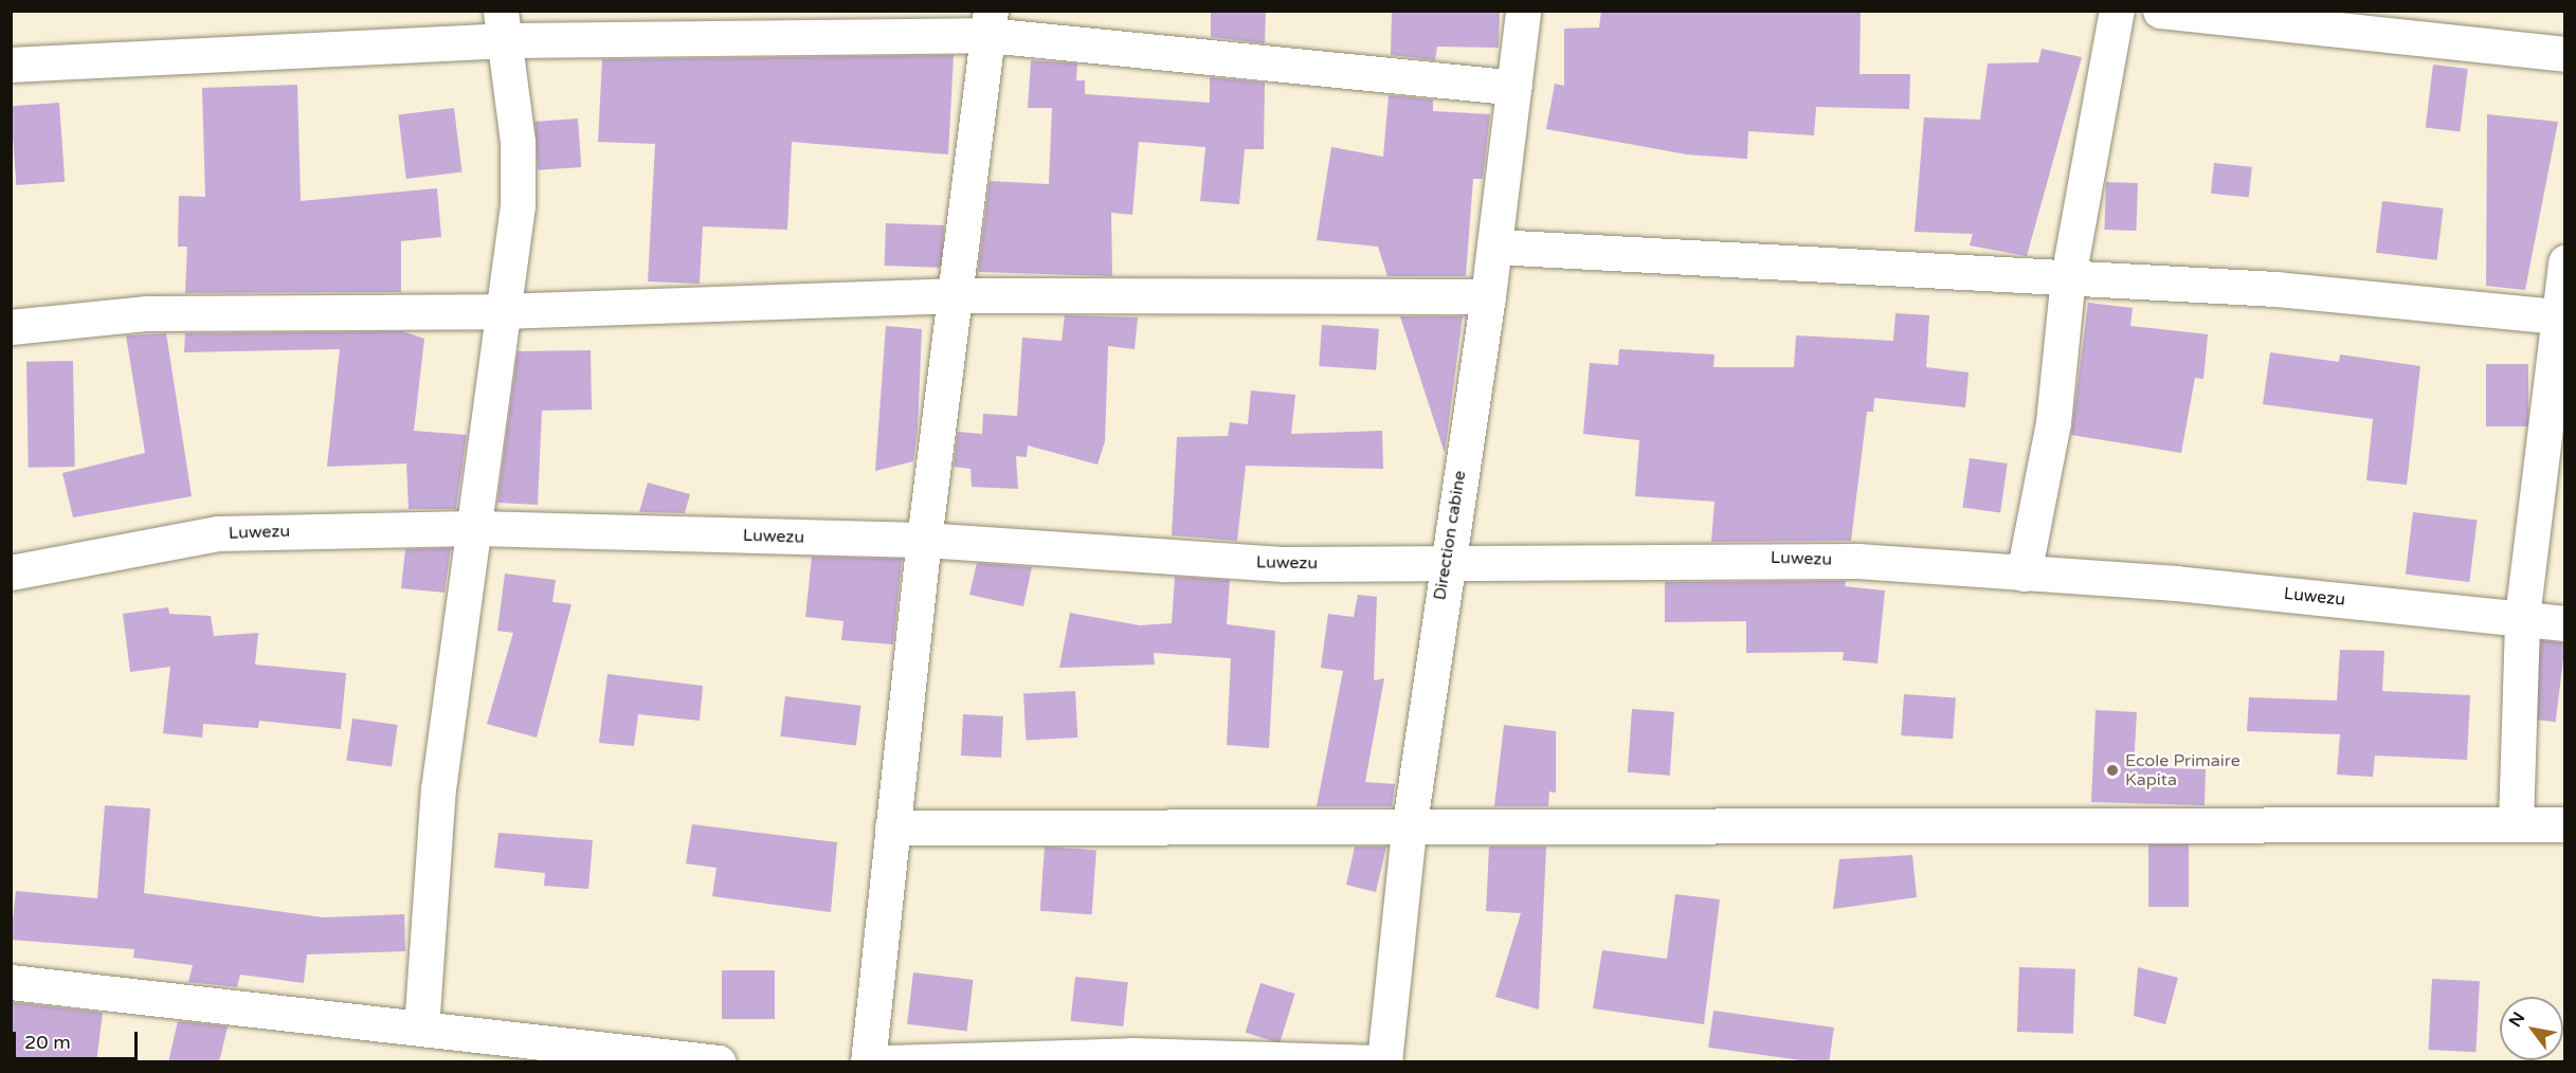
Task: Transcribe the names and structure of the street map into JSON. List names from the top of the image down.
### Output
{
  "streets": {
    "street": ["Luwezu", "Direction cabine"]
  },
  "crossings": [
    ["Luwezu", "Direction cabine"]
  ],
  "places": ["Ecole Primaire Kapita"],
  "scale_bar": "20 m",
  "north": "top left"
}
